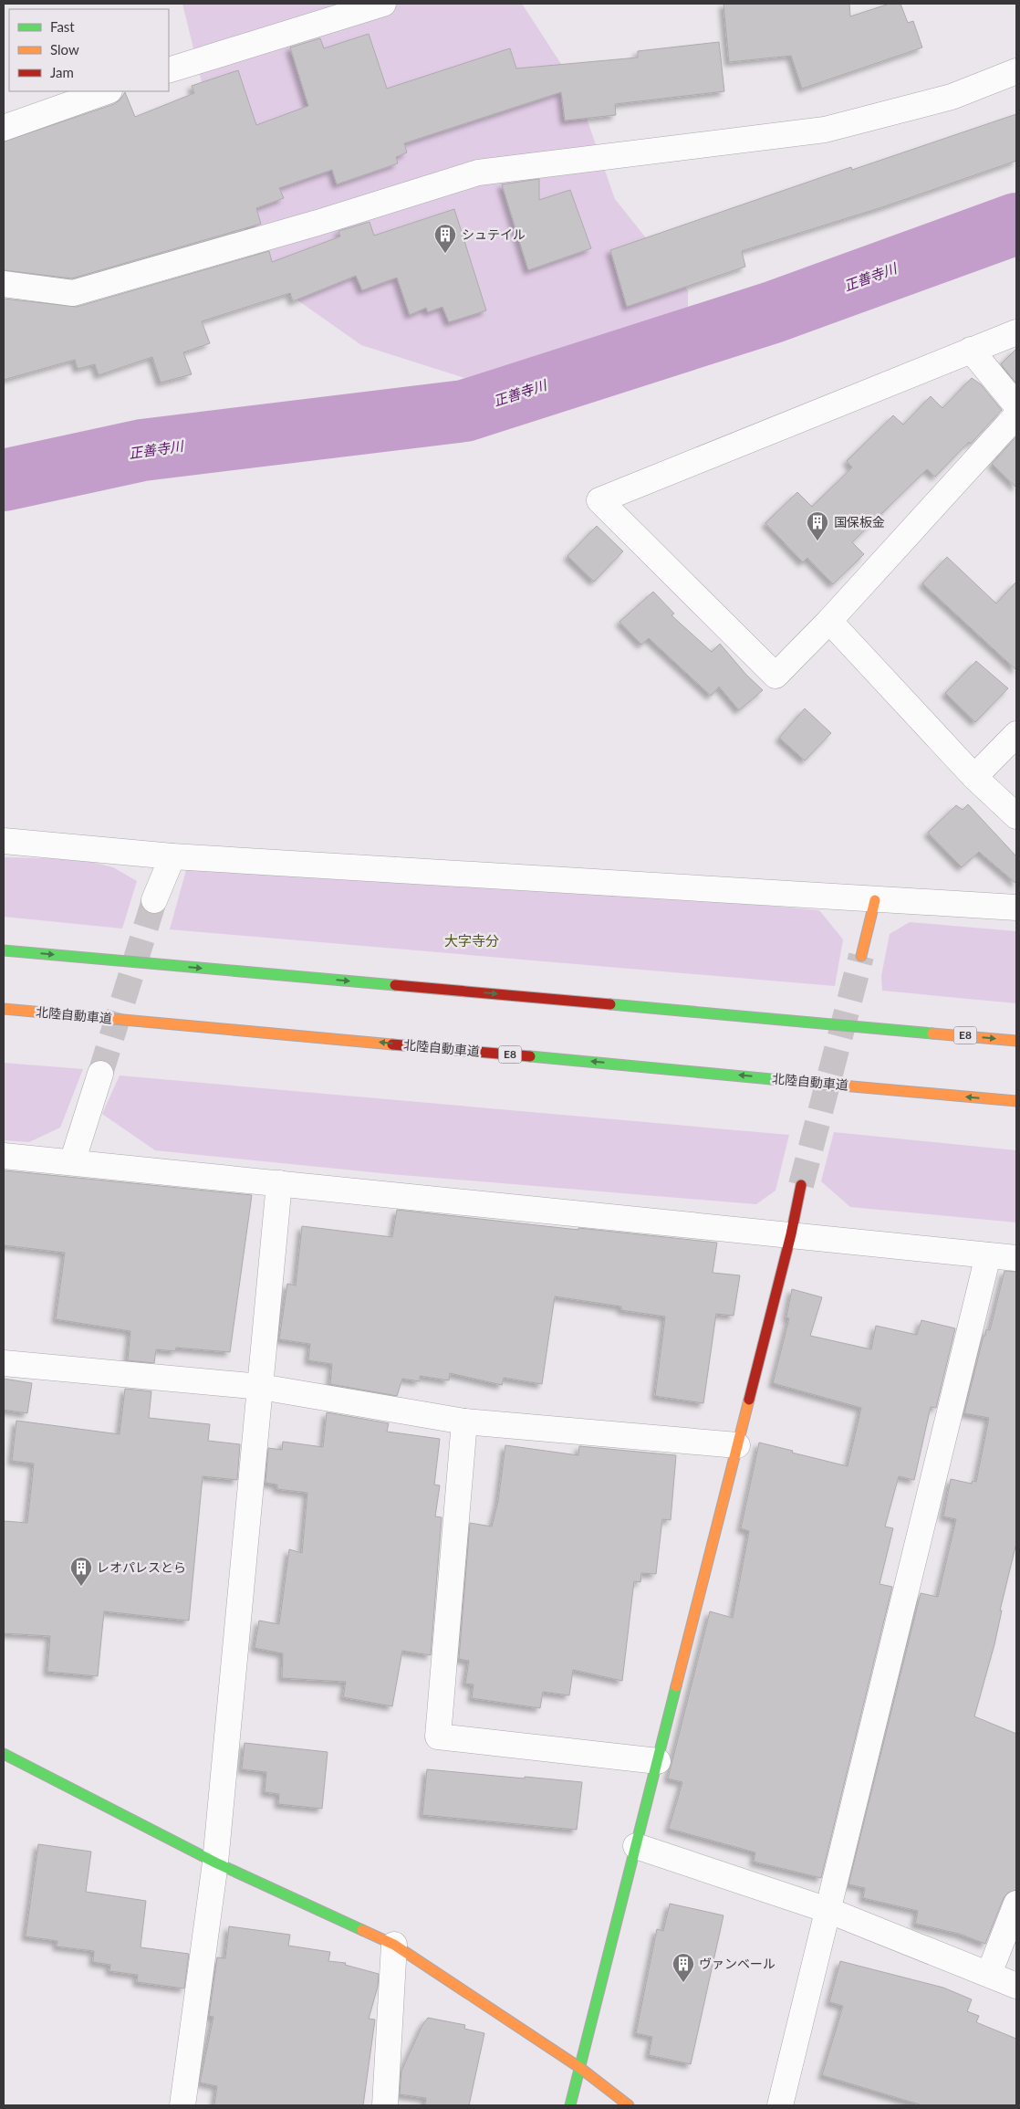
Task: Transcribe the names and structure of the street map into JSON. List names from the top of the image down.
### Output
{
  "streets": {
    "main road": ["北陸自動車道", "E8"]
  },
  "districts": ["大字寺分"],
  "water": ["正善寺川"],
  "places": {
    "building": [
      "シュテイル",
      "国保板金",
      "レオパレスとら",
      "ヴァンベール"
    ]
  },
  "legend": ["Fast", "Slow", "Jam"]
}
